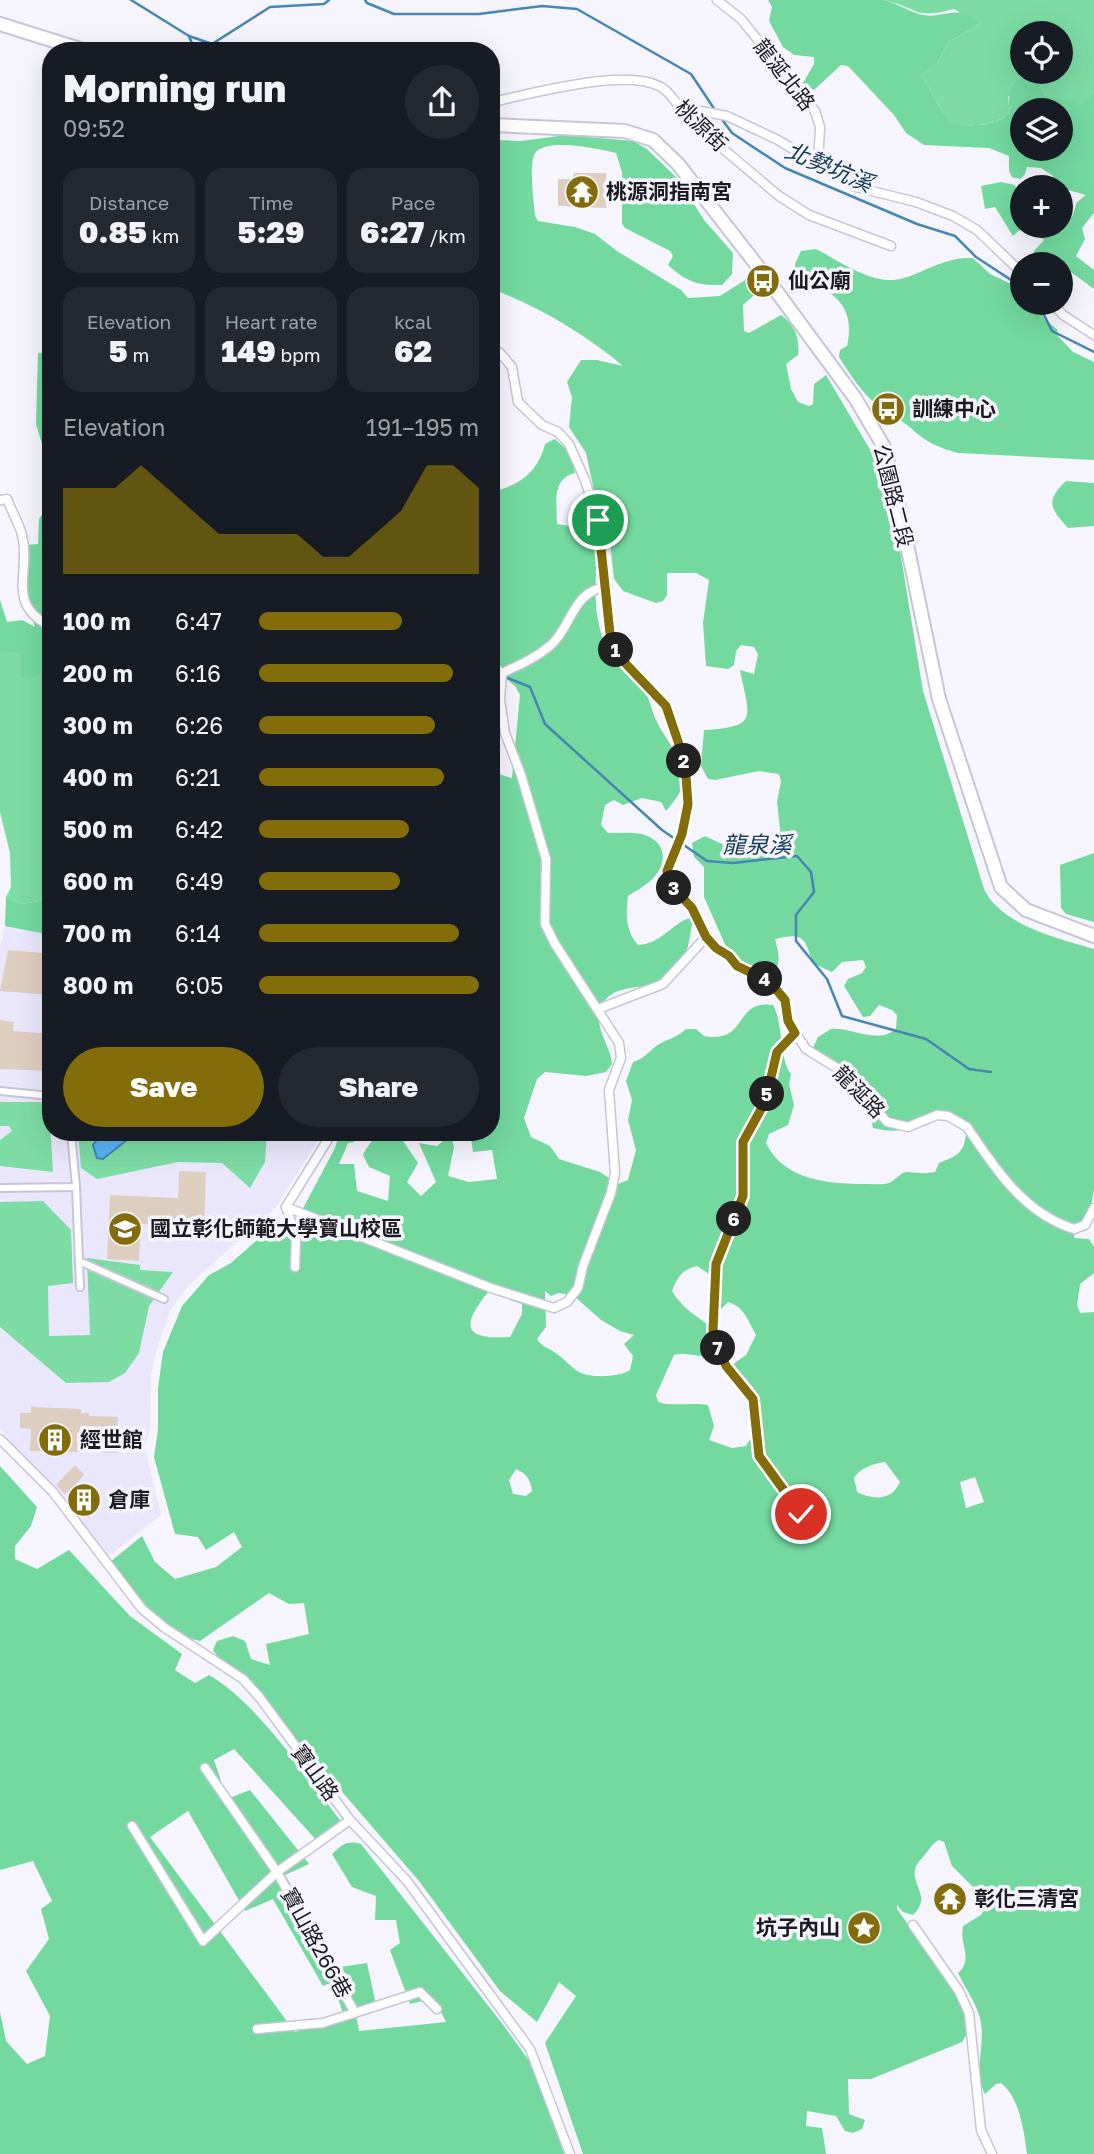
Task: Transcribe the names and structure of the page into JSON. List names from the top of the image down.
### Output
{
  "streets": {
    "main road": ["公園路二段"],
    "street": [
      "龍涎北路",
      "桃源街",
      "龍涎路",
      "寶山路",
      "寶山路266巷"
    ]
  },
  "crossings": [
    ["寶山路", "寶山路266巷"]
  ],
  "water": ["北勢坑溪", "龍泉溪"],
  "places": {
    "temple": ["桃源洞指南宮", "彰化三清宮"],
    "bus stop": ["仙公廟", "訓練中心"],
    "school or university": ["國立彰化師範大學寶山校區"],
    "building": ["經世館", "倉庫"],
    "place": ["坑子內山"]
  },
  "page": {
    "map_buttons": ["+", "−"],
    "heading": ["Morning run", "09:52"],
    "stats": [
      ["Distance", "0.85 km"],
      ["Time", "5:29"],
      ["Pace", "6:27 /km"],
      ["Elevation", "5 m"],
      ["Heart rate", "149 bpm"],
      ["kcal", "62"]
    ],
    "chart": ["Elevation", "191–195 m"],
    "list": [
      {
        "name": "100 m",
        "note": "6:47"
      },
      {
        "name": "200 m",
        "note": "6:16"
      },
      {
        "name": "300 m",
        "note": "6:26"
      },
      {
        "name": "400 m",
        "note": "6:21"
      },
      {
        "name": "500 m",
        "note": "6:42"
      },
      {
        "name": "600 m",
        "note": "6:49"
      },
      {
        "name": "700 m",
        "note": "6:14"
      },
      {
        "name": "800 m",
        "note": "6:05"
      }
    ],
    "pins": [
      "1",
      "2",
      "3",
      "4",
      "5",
      "6",
      "7"
    ],
    "buttons": ["Save", "Share"]
  }
}
